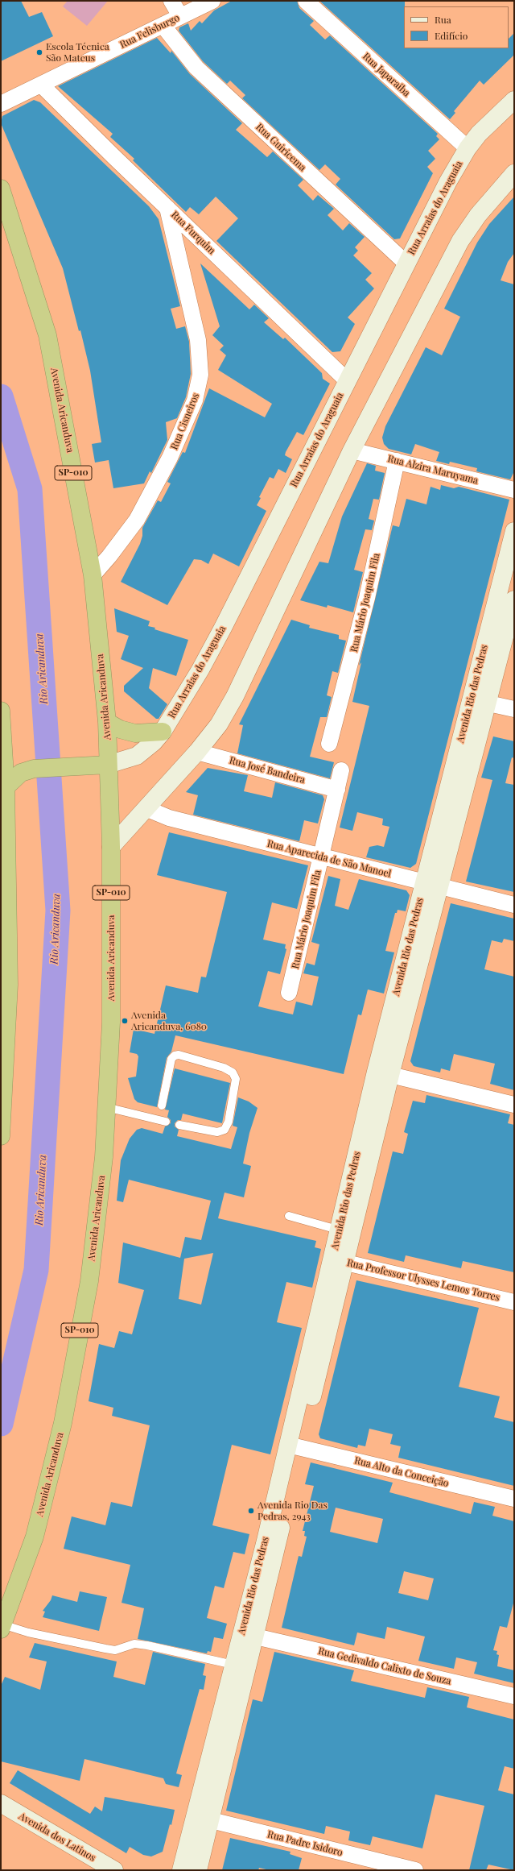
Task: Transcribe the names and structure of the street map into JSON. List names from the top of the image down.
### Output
{
  "streets": {
    "highway": ["Avenida Aricanduva", "SP-010"],
    "main road": ["Rua Arraias do Araguaia", "Avenida Rio das Pedras", "Avenida dos Latinos"],
    "street": [
      "Rua Felisburgo",
      "Rua Japaraiba",
      "Rua Guiricema",
      "Rua Furquim",
      "Rua Cisneiros",
      "Rua Alzira Maruyama",
      "Rua Mário Joaquim Fila",
      "Rua José Bandeira",
      "Rua Aparecida de São Manoel",
      "Rua Professor Ulysses Lemos Torres",
      "Rua Alto da Conceição",
      "Rua Gedivaldo Calixto de Souza",
      "Rua Padre Isidoro"
    ]
  },
  "crossings": [
    ["Rua Felisburgo", "Rua Guiricema"],
    ["Rua Felisburgo", "Rua Furquim"],
    ["Rua Japaraiba", "Rua Arraias do Araguaia"],
    ["Rua Guiricema", "Rua Arraias do Araguaia"],
    ["Rua Arraias do Araguaia", "Rua Furquim"],
    ["Rua Arraias do Araguaia", "Avenida Aricanduva"],
    ["Rua Furquim", "Rua Cisneiros"],
    ["Avenida Aricanduva", "Rua Cisneiros"],
    ["Rua Alzira Maruyama", "Rua Mário Joaquim Fila"],
    ["Rua Mário Joaquim Fila", "Rua José Bandeira"],
    ["Rua Mário Joaquim Fila", "Rua Aparecida de São Manoel"],
    ["Avenida Rio das Pedras", "Rua Aparecida de São Manoel"],
    ["Avenida Rio das Pedras", "Rua Professor Ulysses Lemos Torres"],
    ["Avenida Rio das Pedras", "Rua Alto da Conceição"],
    ["Avenida Rio das Pedras", "Rua Gedivaldo Calixto de Souza"],
    ["Avenida Rio das Pedras", "Rua Padre Isidoro"]
  ],
  "water": ["Rio Aricanduva"],
  "places": ["Escola Técnica São Mateus", "Avenida Aricanduva, 6080", "Avenida Rio Das Pedras, 2943"],
  "legend": ["Rua", "Edifício"]
}
